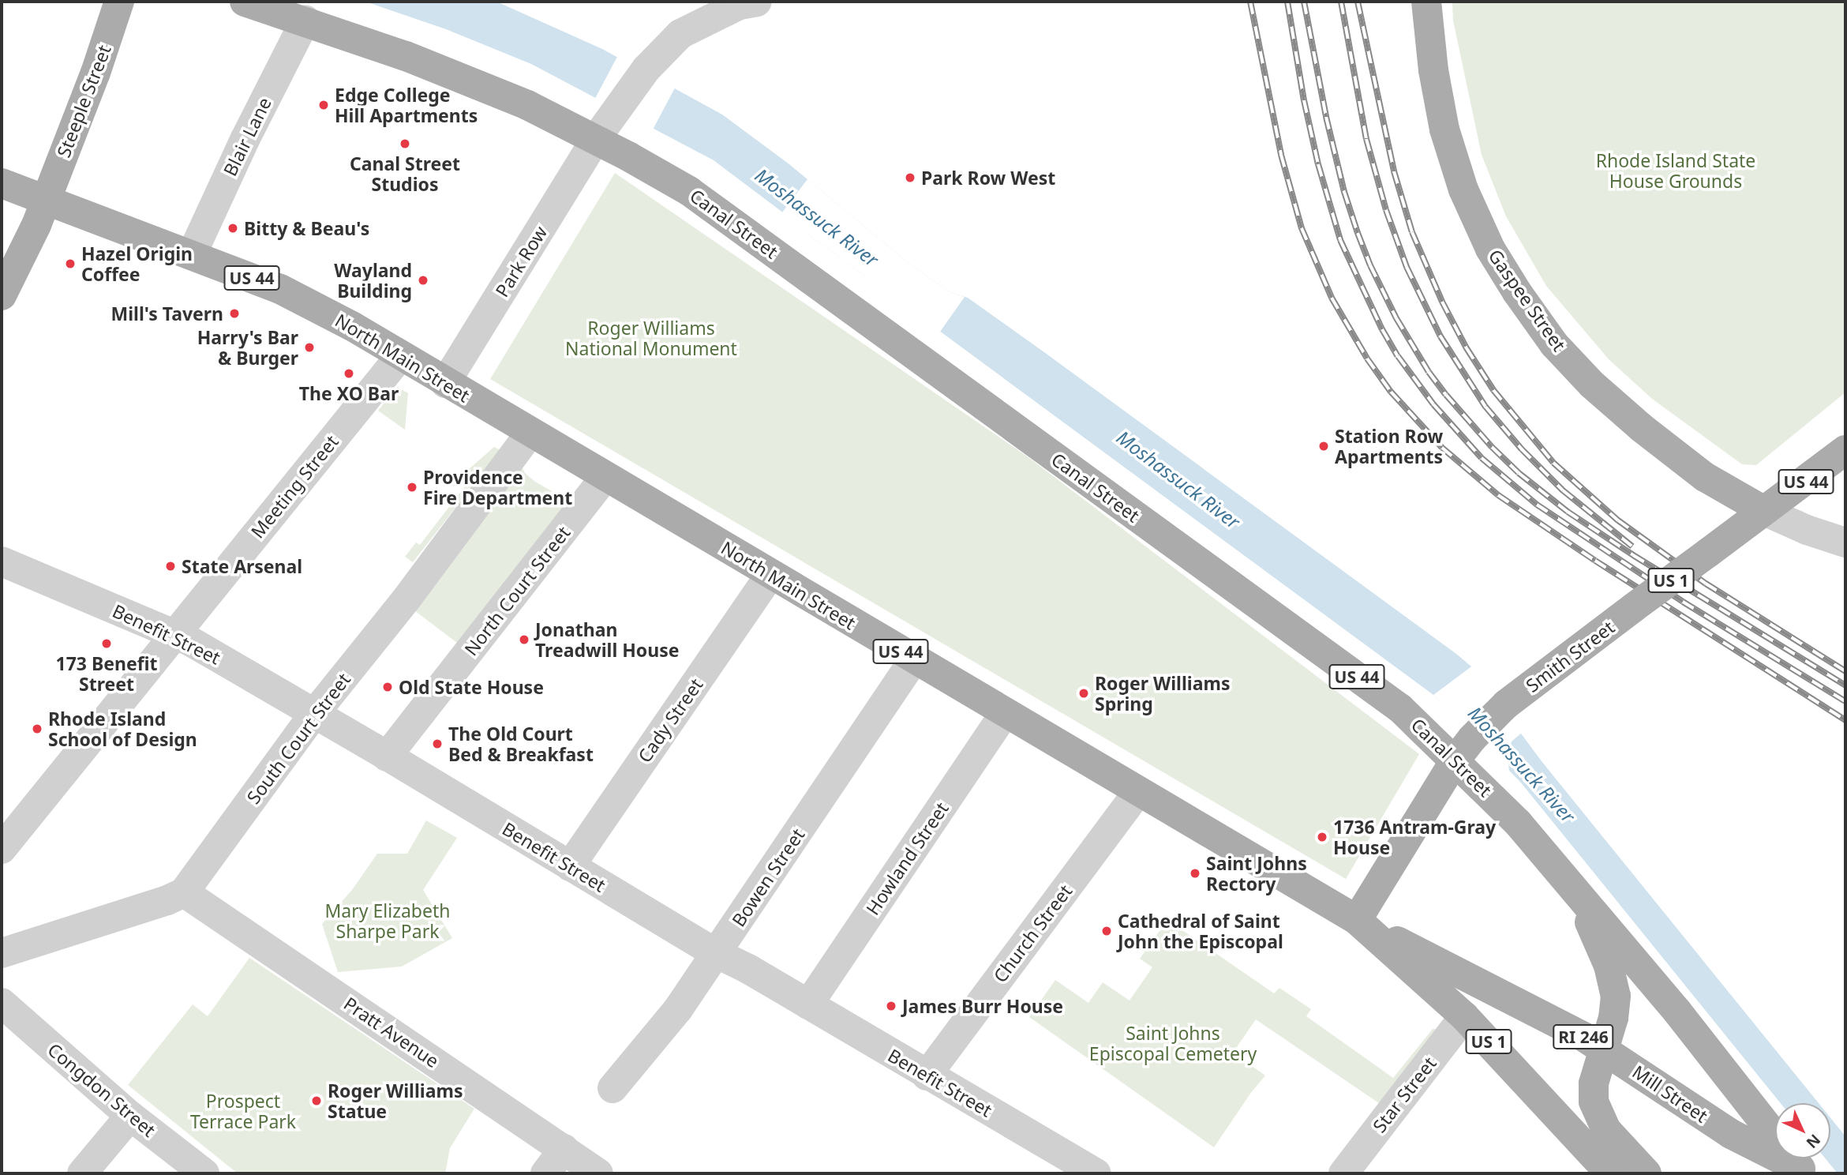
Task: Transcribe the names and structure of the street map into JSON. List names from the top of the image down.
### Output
{
  "streets": {
    "main road": [
      "Steeple Street",
      "Canal Street",
      "US 44",
      "Gaspee Street",
      "North Main Street",
      "US 1",
      "Smith Street",
      "RI 246",
      "Mill Street"
    ],
    "street": [
      "Blair Lane",
      "Park Row",
      "Meeting Street",
      "North Court Street",
      "Benefit Street",
      "Cady Street",
      "South Court Street",
      "Howland Street",
      "Bowen Street",
      "Church Street",
      "Pratt Avenue",
      "Congdon Street",
      "Star Street"
    ]
  },
  "crossings": [
    ["Steeple Street", "North Main Street"],
    ["Blair Lane", "Canal Street"],
    ["Blair Lane", "North Main Street"],
    ["Canal Street", "Park Row"],
    ["Canal Street", "Smith Street"],
    ["Canal Street", "Mill Street"],
    ["Park Row", "North Main Street"],
    ["Gaspee Street", "Smith Street"],
    ["North Main Street", "Meeting Street"],
    ["North Main Street", "North Court Street"],
    ["North Main Street", "Smith Street"],
    ["North Main Street", "Cady Street"],
    ["North Main Street", "South Court Street"],
    ["North Main Street", "Howland Street"],
    ["North Main Street", "Bowen Street"],
    ["North Main Street", "Church Street"],
    ["North Main Street", "Mill Street"],
    ["North Main Street", "Star Street"],
    ["Meeting Street", "Benefit Street"],
    ["North Court Street", "Benefit Street"],
    ["Benefit Street", "Cady Street"],
    ["Benefit Street", "South Court Street"],
    ["Benefit Street", "Howland Street"],
    ["Benefit Street", "Bowen Street"],
    ["Benefit Street", "Church Street"],
    ["Smith Street", "Mill Street"],
    ["South Court Street", "Pratt Avenue"]
  ],
  "water": ["Moshassuck River"],
  "parks": [
    "Rhode Island State House Grounds",
    "Roger Williams National Monument",
    "Mary Elizabeth Sharpe Park",
    "Saint Johns Episcopal Cemetery",
    "Prospect Terrace Park"
  ],
  "places": [
    "Edge College Hill Apartments",
    "Canal Street Studios",
    "Park Row West",
    "Bitty & Beau's",
    "Hazel Origin Coffee",
    "Wayland Building",
    "Mill's Tavern",
    "Harry's Bar & Burger",
    "The XO Bar",
    "Station Row Apartments",
    "Providence Fire Department",
    "State Arsenal",
    "Jonathan Treadwill House",
    "173 Benefit Street",
    "Old State House",
    "Roger Williams Spring",
    "Rhode Island School of Design",
    "The Old Court Bed & Breakfast",
    "1736 Antram-Gray House",
    "Saint Johns Rectory",
    "Cathedral of Saint John the Episcopal",
    "James Burr House",
    "Roger Williams Statue"
  ],
  "north": "bottom right"
}
